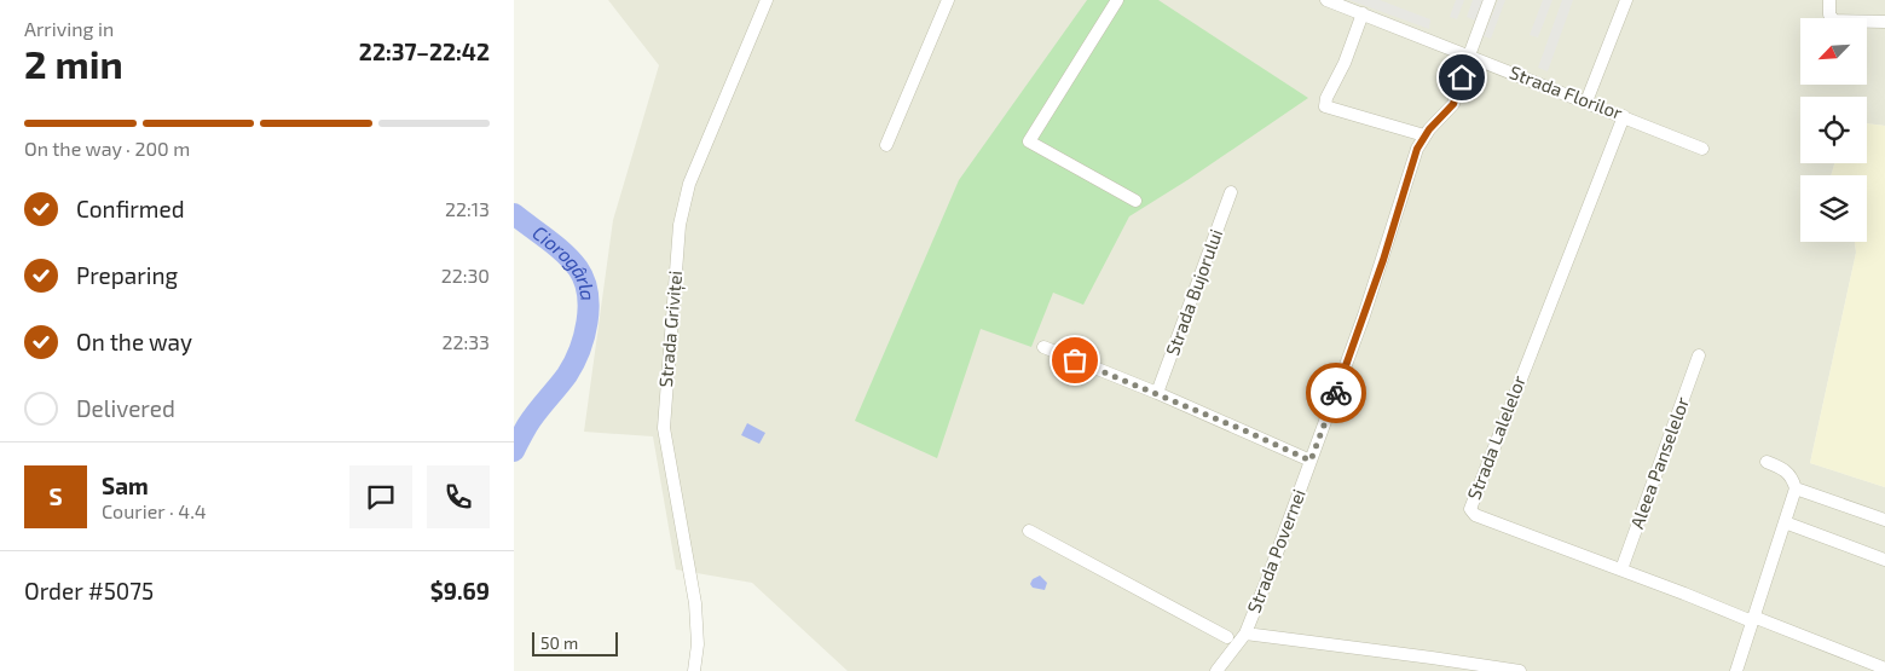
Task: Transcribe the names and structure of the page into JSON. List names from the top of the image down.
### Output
{
  "streets": {
    "street": [
      "Strada Florilor",
      "Strada Bujorului",
      "Strada Griviței",
      "Strada Lalelelor",
      "Aleea Panselelor",
      "Strada Povernei"
    ]
  },
  "crossings": [
    ["Strada Florilor", "Strada Lalelelor"],
    ["Strada Florilor", "Strada Povernei"],
    ["Strada Lalelelor", "Aleea Panselelor"]
  ],
  "water": ["Ciorogârla"],
  "scale_bar": "50 m",
  "north": "bottom left",
  "page": {
    "heading": ["2 min", "Arriving in", "22:37–22:42"],
    "panel": [
      "Sam",
      "Courier · 4.4",
      "Order #5075",
      "$9.69"
    ],
    "bar": "On the way · 200 m",
    "list": [
      ["Confirmed", "22:13"],
      ["Preparing", "22:30"],
      ["On the way", "22:33"],
      "Delivered"
    ],
    "round": "S",
    "scale": "50 m"
  }
}
